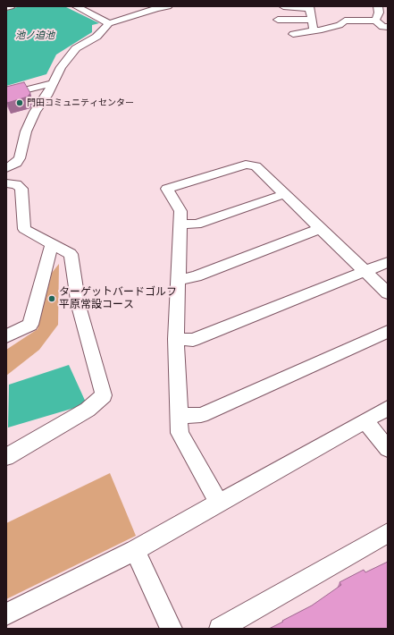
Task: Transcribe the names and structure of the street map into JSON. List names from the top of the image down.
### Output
{
  "water": ["池ノ迫池"],
  "places": ["門田コミュニティセンター", "ターゲットバードゴルフ 平原常設コース"]
}
